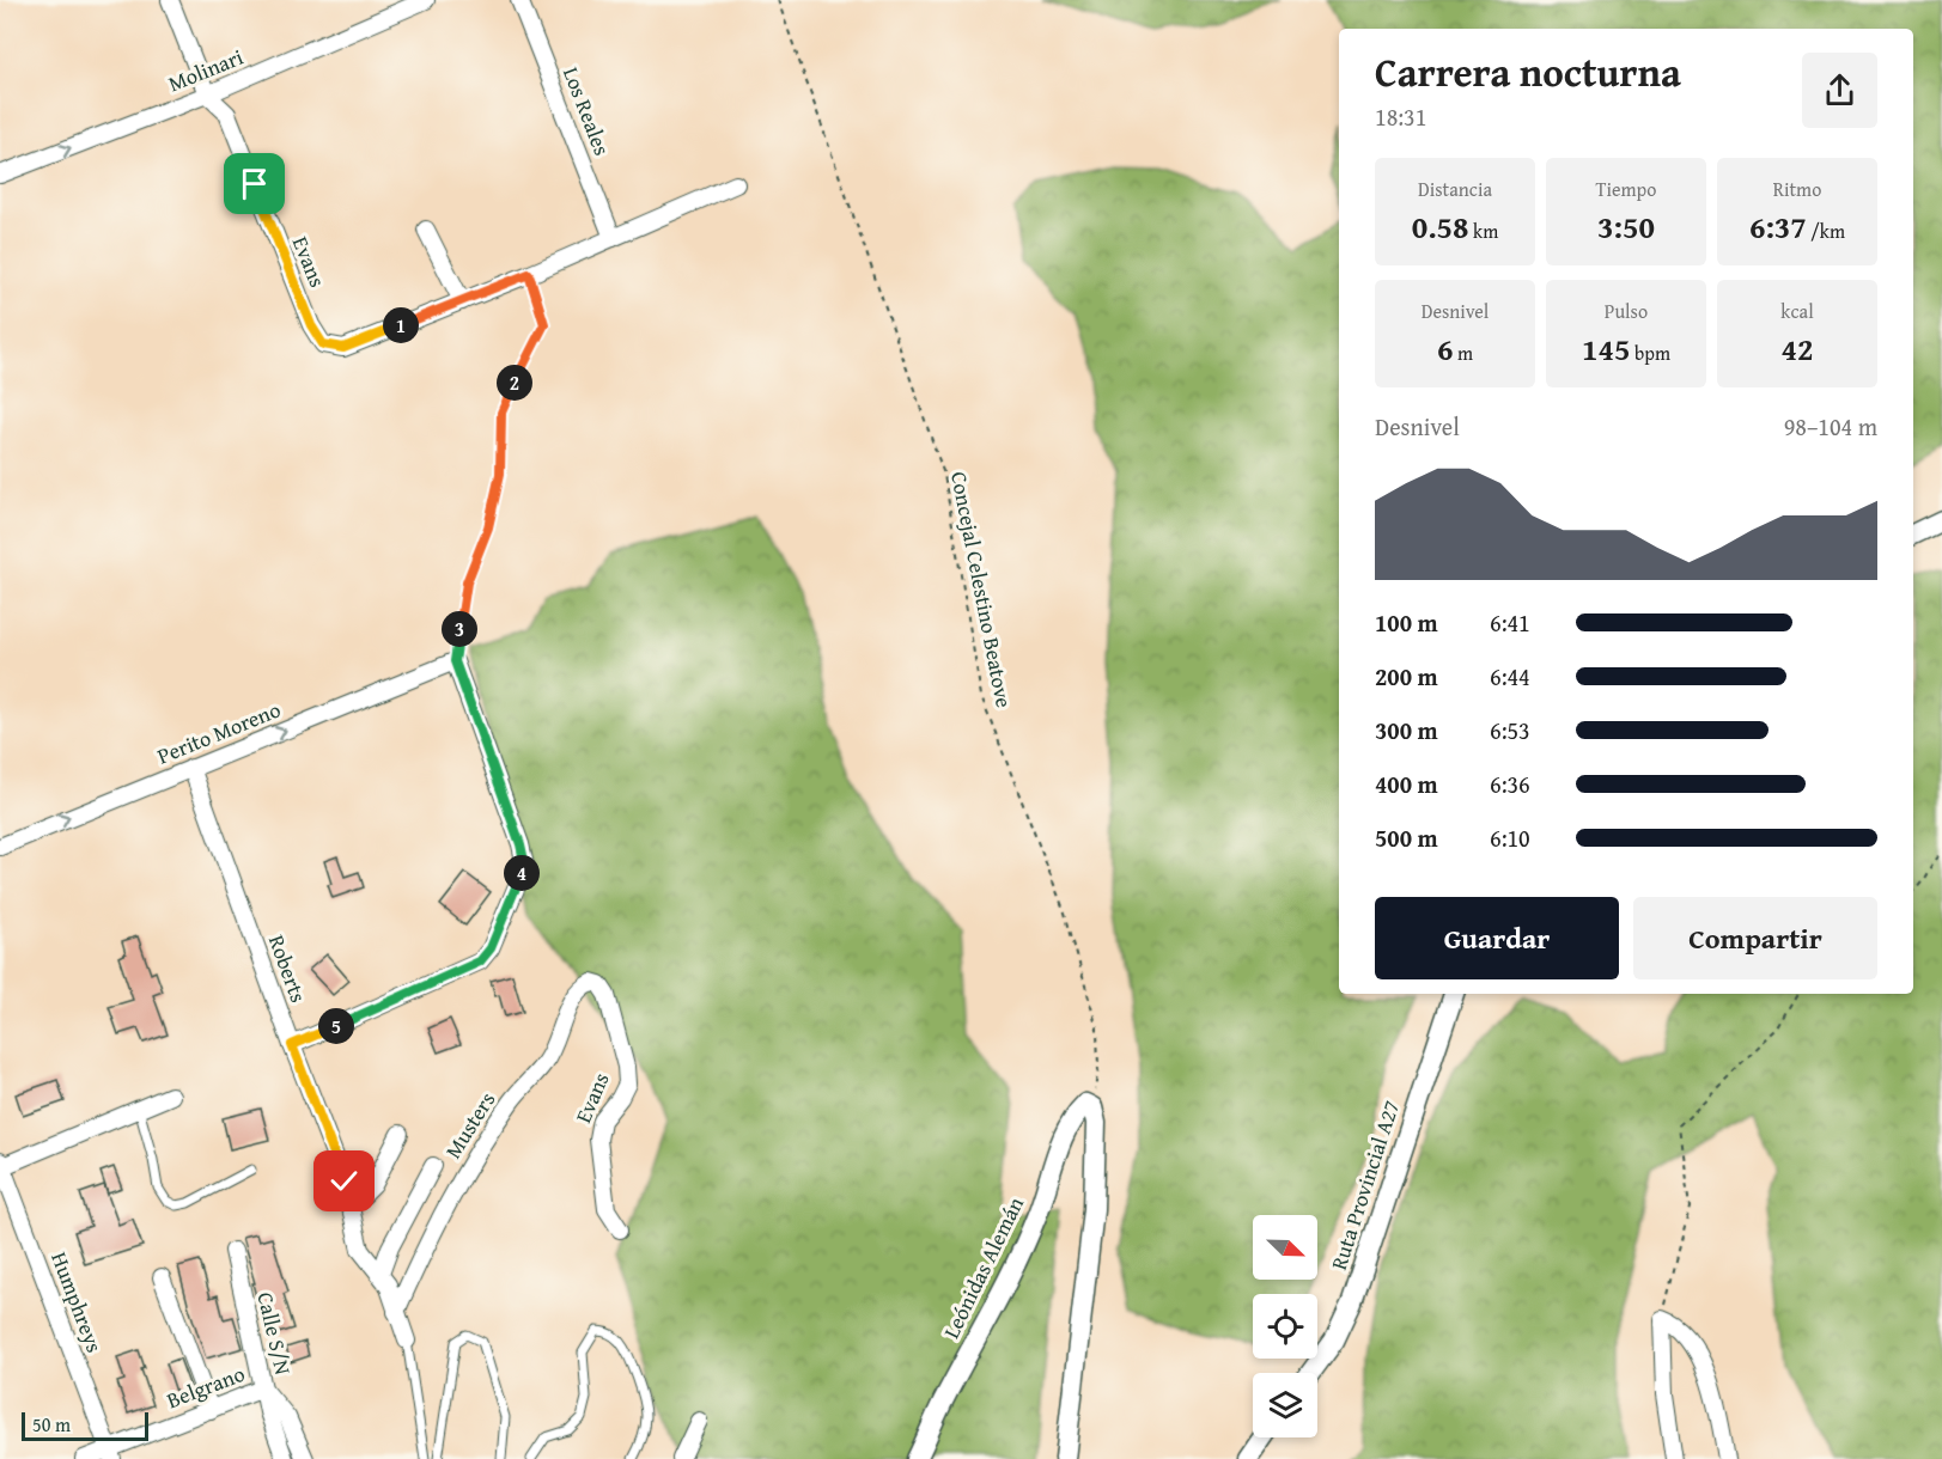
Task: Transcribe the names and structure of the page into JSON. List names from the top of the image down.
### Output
{
  "streets": {
    "street": [
      "Molinari",
      "Los Reales",
      "Evans",
      "Perito Moreno",
      "Roberts",
      "Musters",
      "Ruta Provincial A27",
      "Leónidas Alemán",
      "Humphreys",
      "Calle S/N",
      "Belgrano"
    ],
    "path": ["Concejal Celestino Beatove"]
  },
  "crossings": [
    ["Molinari", "Evans"],
    ["Evans", "Musters"],
    ["Concejal Celestino Beatove", "Leónidas Alemán"],
    ["Perito Moreno", "Roberts"],
    ["Roberts", "Musters"],
    ["Humphreys", "Belgrano"],
    ["Calle S/N", "Belgrano"]
  ],
  "one_way": ["Molinari", "Perito Moreno"],
  "scale_bar": "50 m",
  "north": "bottom right",
  "page": {
    "heading": ["Carrera nocturna", "18:31"],
    "stats": [
      ["Distancia", "0.58 km"],
      ["Tiempo", "3:50"],
      ["Ritmo", "6:37 /km"],
      ["Desnivel", "6 m"],
      ["Pulso", "145 bpm"],
      ["kcal", "42"]
    ],
    "pins": [
      "1",
      "2",
      "3",
      "4",
      "5"
    ],
    "chart": ["Desnivel", "98–104 m"],
    "list": [
      {
        "name": "100 m",
        "note": "6:41"
      },
      {
        "name": "200 m",
        "note": "6:44"
      },
      {
        "name": "300 m",
        "note": "6:53"
      },
      {
        "name": "400 m",
        "note": "6:36"
      },
      {
        "name": "500 m",
        "note": "6:10"
      }
    ],
    "buttons": ["Guardar", "Compartir"],
    "scale": "50 m"
  }
}
